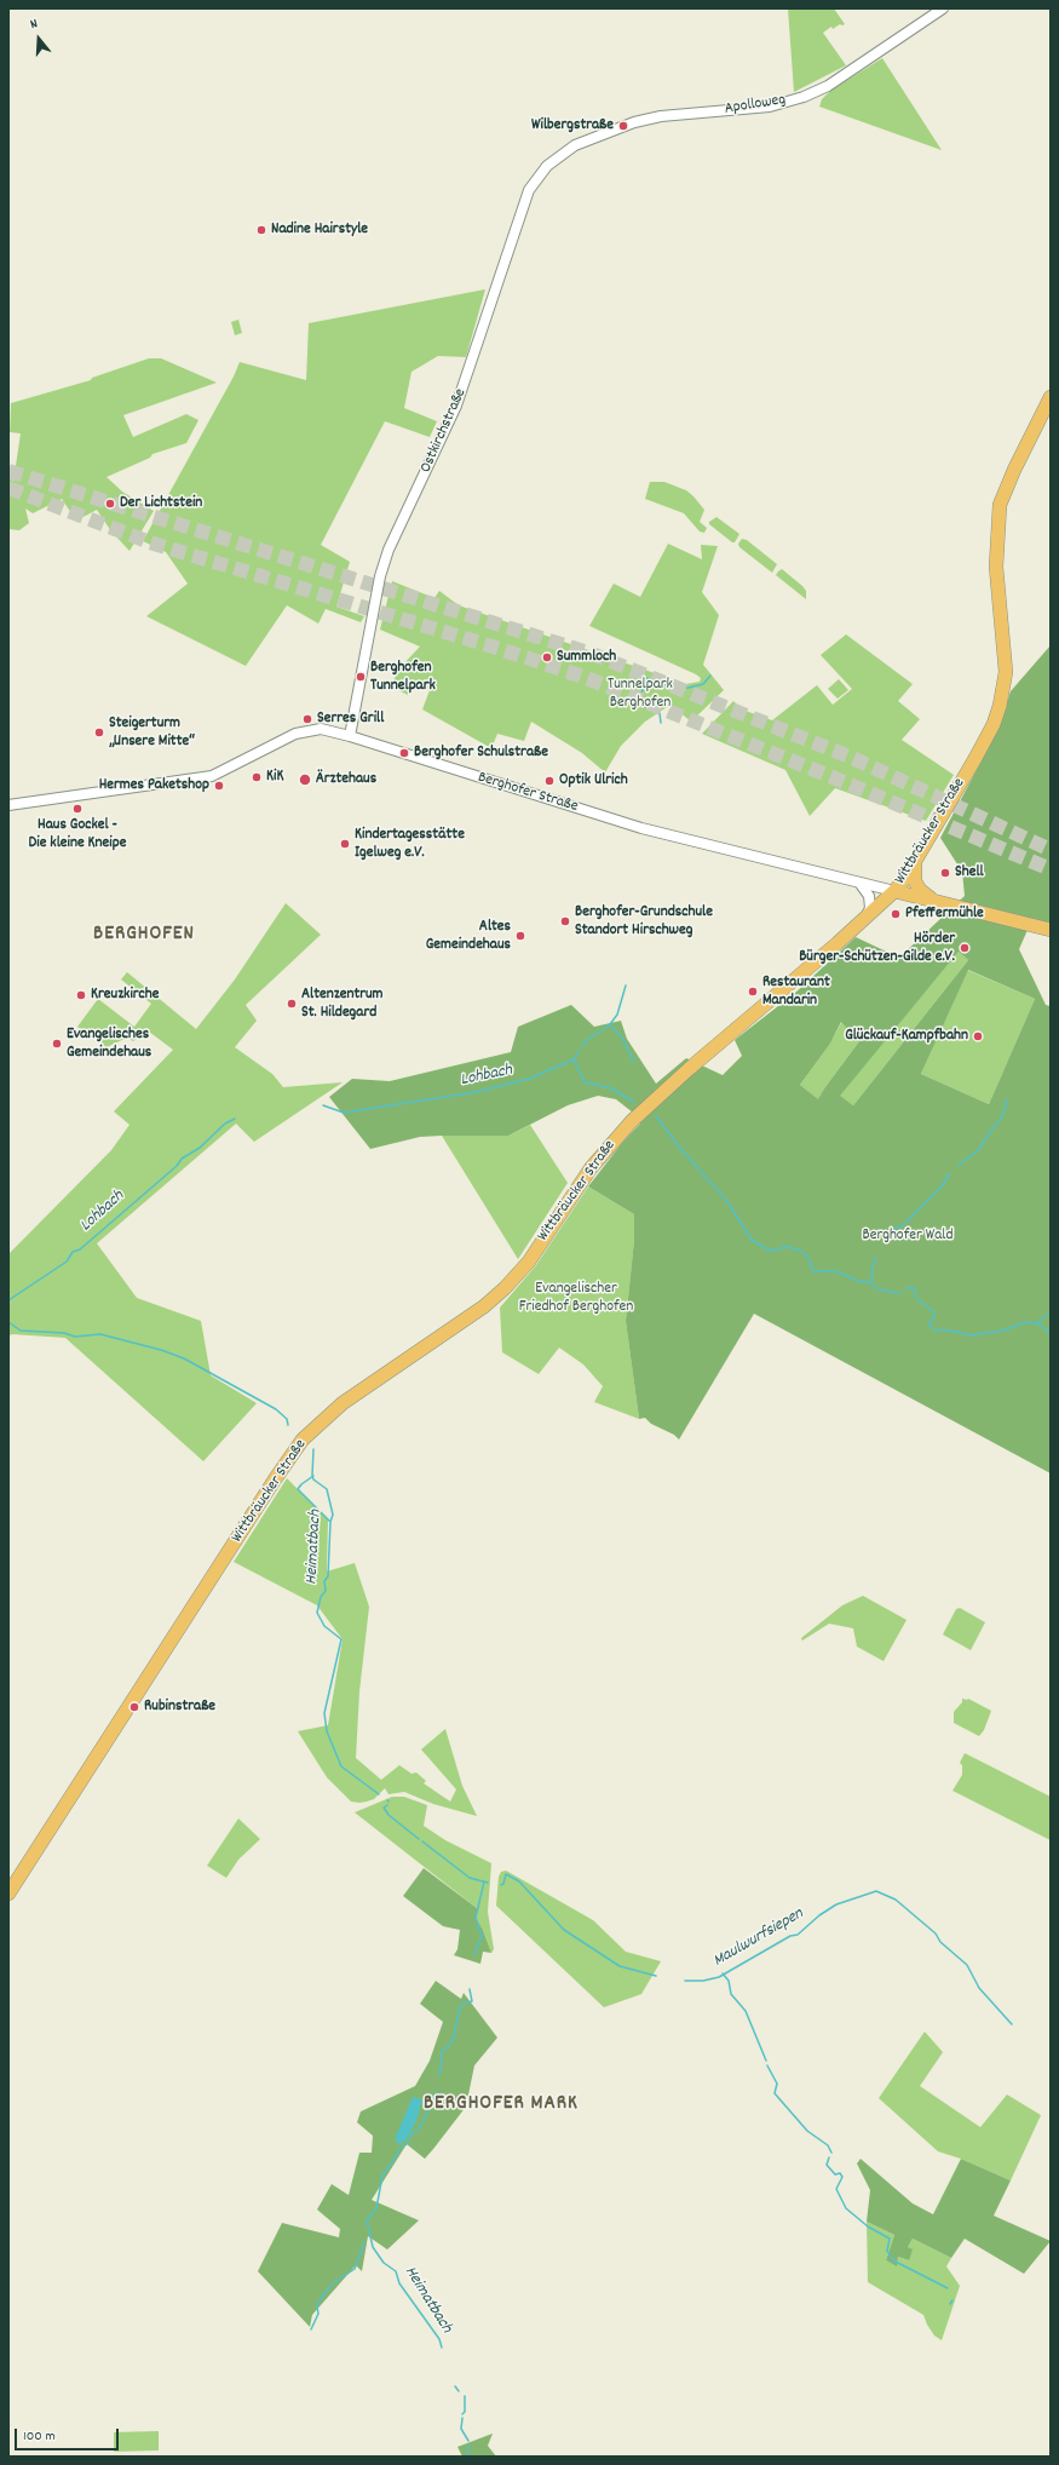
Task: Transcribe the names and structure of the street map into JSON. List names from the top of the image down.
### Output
{
  "streets": {
    "main road": ["Berghofer Straße", "Wittbräucker Straße"],
    "street": ["Apolloweg", "Ostkirchstraße"]
  },
  "crossings": [
    ["Apolloweg", "Ostkirchstraße"],
    ["Ostkirchstraße", "Berghofer Straße"],
    ["Berghofer Straße", "Wittbräucker Straße"]
  ],
  "districts": ["BERGHOFEN", "BERGHOFER MARK"],
  "water": ["Lohbach", "Heimatbach", "Maulwurfsiepen"],
  "parks": ["Tunnelpark Berghofen", "Berghofer Wald", "Evangelischer Friedhof Berghofen"],
  "places": [
    "Wilbergstraße",
    "Nadine Hairstyle",
    "Der Lichtstein",
    "Summloch",
    "Berghofen Tunnelpark",
    "Serres Grill",
    "Steigerturm „Unsere Mitte“",
    "Berghofer Schulstraße",
    "KiK",
    "Ärztehaus",
    "Optik Ulrich",
    "Hermes Paketshop",
    "Haus Gockel - Die kleine Kneipe",
    "Kindertagesstätte Igelweg e.V.",
    "Shell",
    "Pfeffermühle",
    "Berghofer-Grundschule Standort Hirschweg",
    "Altes Gemeindehaus",
    "Hörder Bürger-Schützen-Gilde e.V.",
    "Restaurant Mandarin",
    "Kreuzkirche",
    "Altenzentrum St. Hildegard",
    "Glückauf-Kampfbahn",
    "Evangelisches Gemeindehaus",
    "Rubinstraße"
  ],
  "scale_bar": "100 m",
  "north": "top"
}
